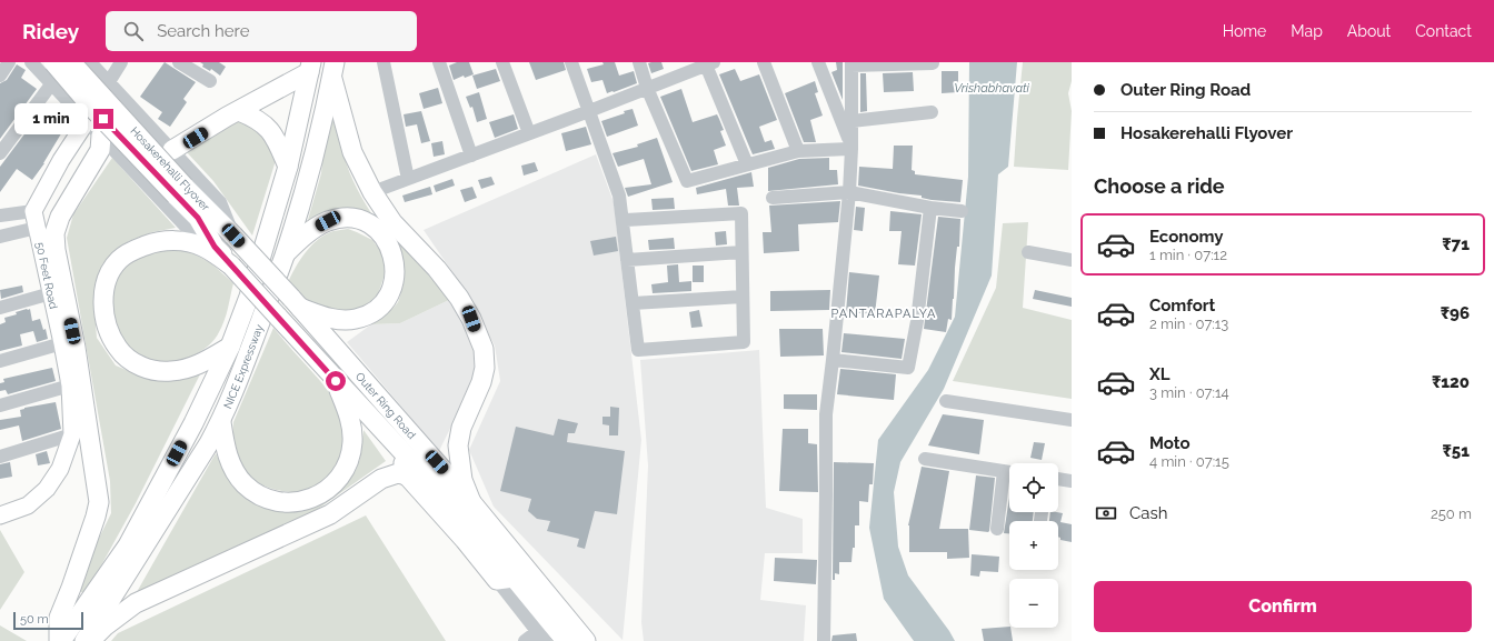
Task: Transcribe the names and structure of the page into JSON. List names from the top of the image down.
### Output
{
  "streets": {
    "highway": ["Hosakerehalli Flyover", "NICE Expressway", "Outer Ring Road"],
    "main road": ["50 Feet Road"]
  },
  "crossings": [
    ["Hosakerehalli Flyover", "Outer Ring Road"]
  ],
  "districts": ["PANTARAPALYA"],
  "water": ["Vrishabhavati"],
  "scale_bar": "50 m",
  "page": {
    "header": "Ridey",
    "search": "Search here",
    "nav": [
      "Home",
      "Map",
      "About",
      "Contact"
    ],
    "banner": ["Outer Ring Road", "Hosakerehalli Flyover"],
    "bubble": "1 min",
    "heading": "Choose a ride",
    "list": [
      {
        "name": "Economy",
        "note": "1 min · 07:12",
        "value": "₹71"
      },
      {
        "name": "Comfort",
        "note": "2 min · 07:13",
        "value": "₹96"
      },
      {
        "name": "XL",
        "note": "3 min · 07:14",
        "value": "₹120"
      },
      {
        "name": "Moto",
        "note": "4 min · 07:15",
        "value": "₹51"
      }
    ],
    "map_buttons": ["+", "−"],
    "pay": ["Cash", "250 m"],
    "buttons": "Confirm",
    "scale": "50 m"
  }
}
